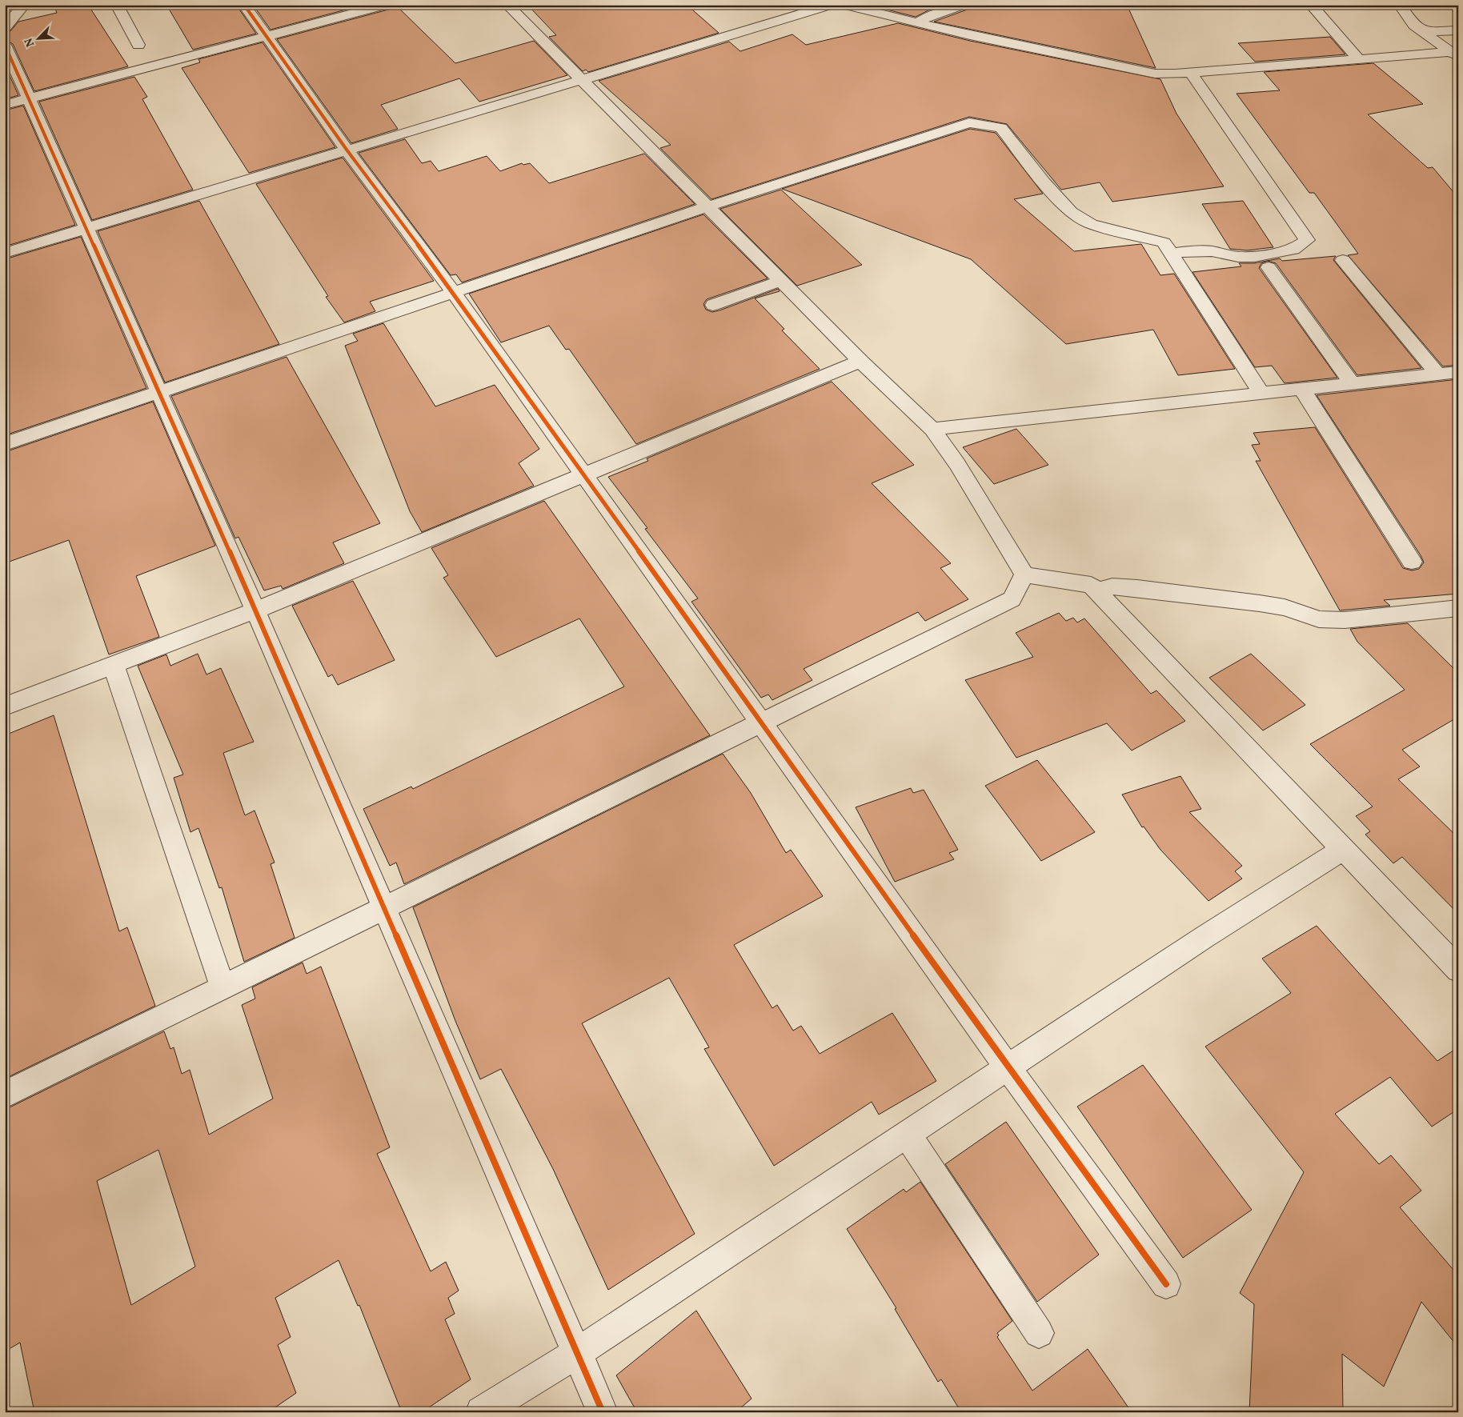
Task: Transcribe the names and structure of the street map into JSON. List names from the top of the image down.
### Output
{
  "north": "bottom left"
}
